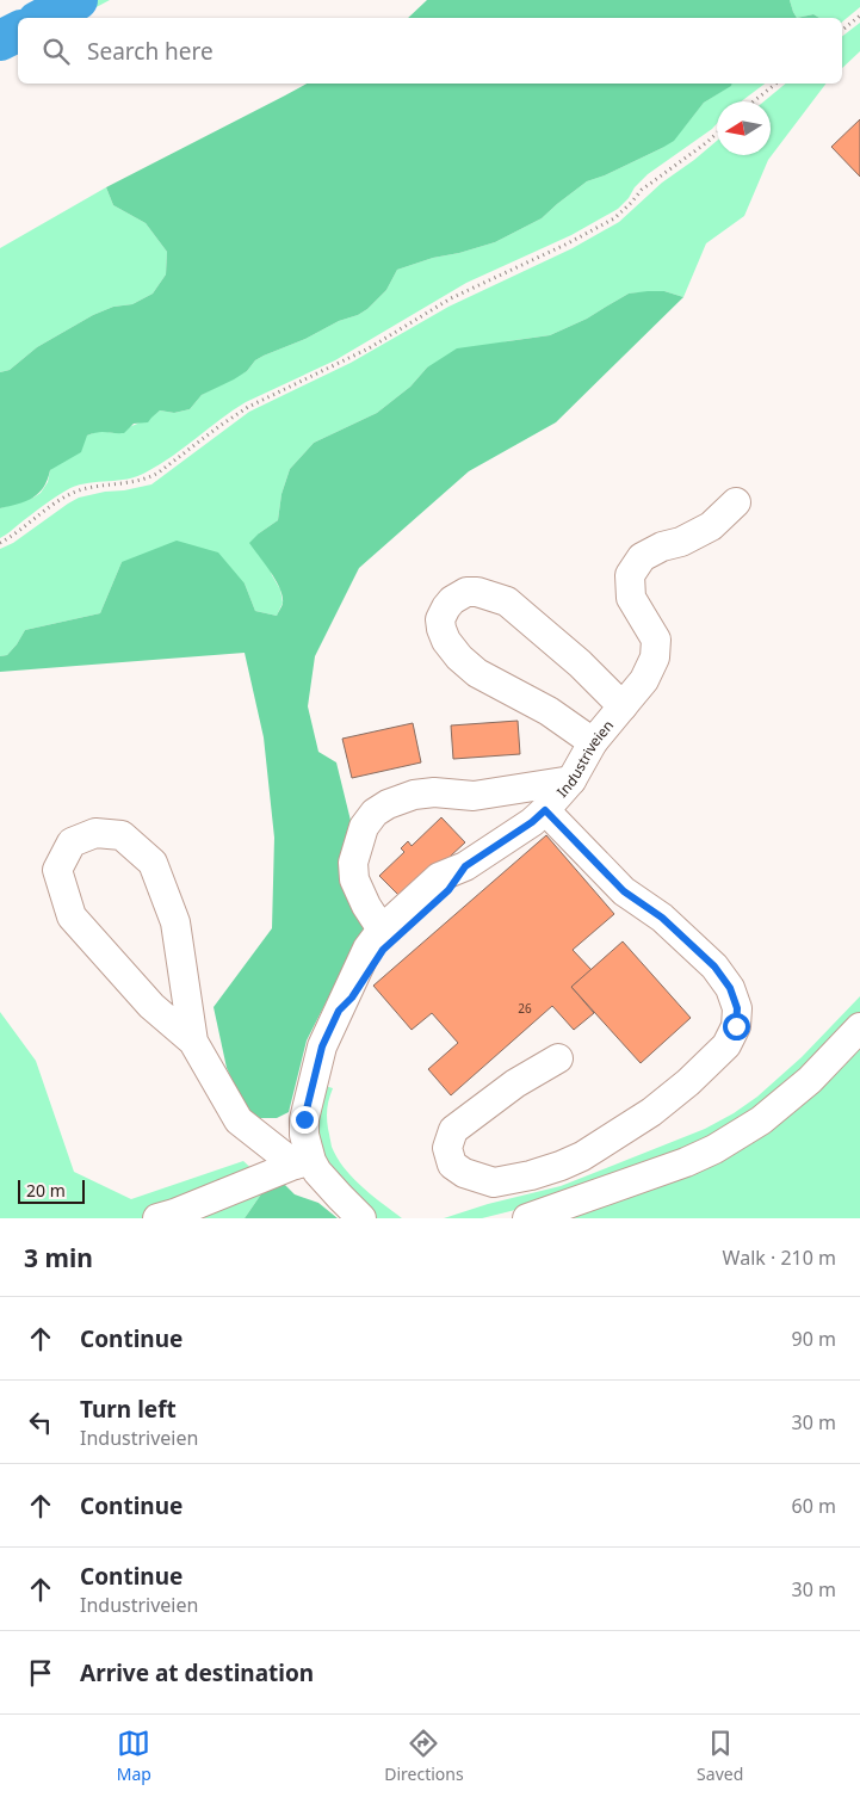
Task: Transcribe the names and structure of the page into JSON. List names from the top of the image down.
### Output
{
  "streets": {
    "street": ["Industriveien"]
  },
  "house_numbers": ["26"],
  "scale_bar": "20 m",
  "north": "left",
  "page": {
    "search": "Search here",
    "scale": "20 m",
    "heading": ["3 min", "Walk · 210 m"],
    "list": [
      ["Continue", "90 m"],
      ["Turn left", "Industriveien", "30 m"],
      ["Continue", "60 m"],
      ["Continue", "Industriveien", "30 m"],
      "Arrive at destination"
    ],
    "nav": ["Map", "Directions", "Saved"]
  }
}
